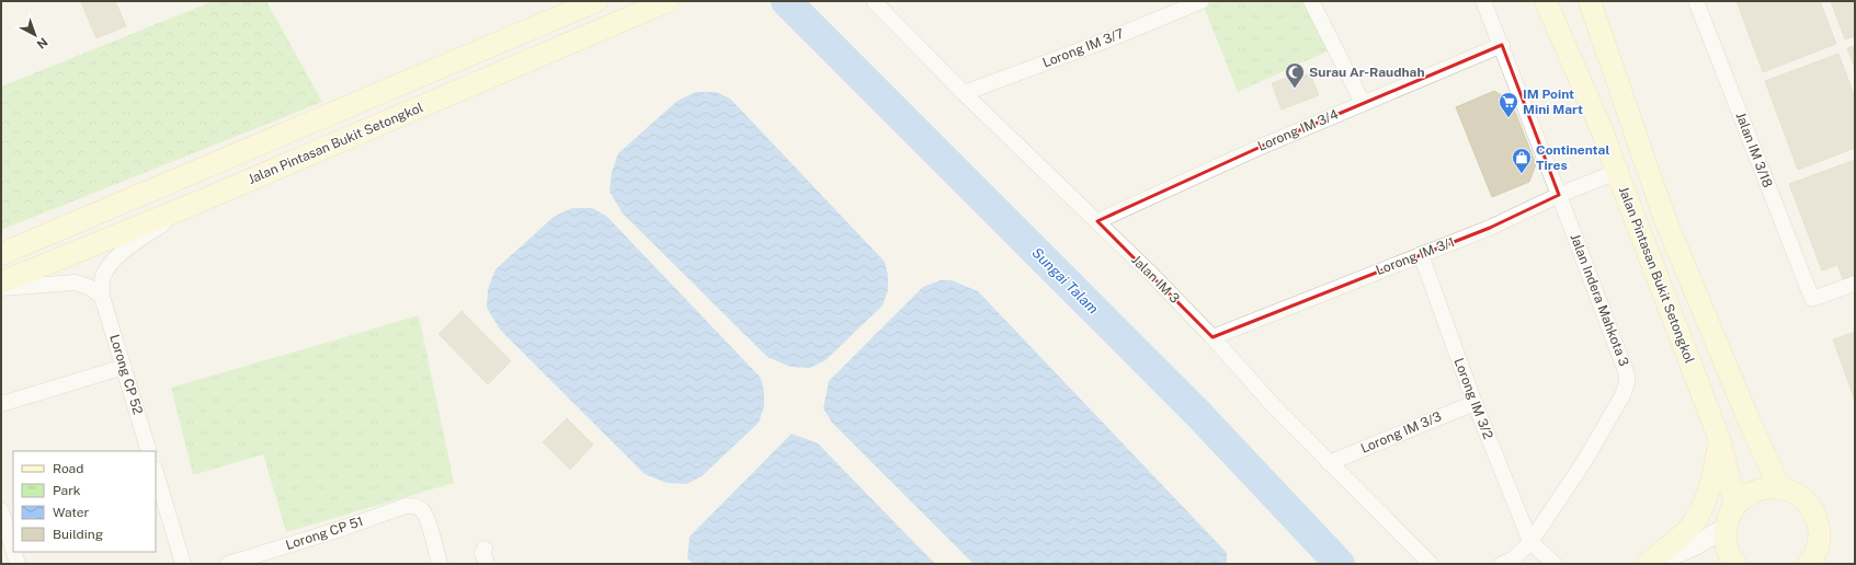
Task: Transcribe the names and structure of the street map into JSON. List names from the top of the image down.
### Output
{
  "streets": {
    "main road": ["Jalan Pintasan Bukit Setongkol"],
    "street": [
      "Lorong IM 3/7",
      "Lorong IM 3/4",
      "Jalan IM 3/18",
      "Lorong IM 3/1",
      "Jalan IM 3",
      "Jalan Indera Mahkota 3",
      "Lorong CP 52",
      "Lorong IM 3/2",
      "Lorong IM 3/3",
      "Lorong CP 51"
    ]
  },
  "crossings": [
    ["Lorong IM 3/7", "Jalan IM 3"],
    ["Lorong IM 3/4", "Jalan IM 3"],
    ["Lorong IM 3/4", "Jalan Indera Mahkota 3"],
    ["Jalan Pintasan Bukit Setongkol", "Lorong IM 3/1"],
    ["Lorong IM 3/1", "Jalan IM 3"],
    ["Lorong IM 3/1", "Jalan Indera Mahkota 3"],
    ["Lorong IM 3/1", "Lorong IM 3/2"],
    ["Jalan IM 3", "Lorong IM 3/3"],
    ["Jalan Indera Mahkota 3", "Lorong IM 3/2"],
    ["Lorong IM 3/2", "Lorong IM 3/3"]
  ],
  "water": ["Sungai Talam"],
  "places": {
    "mosque": ["Surau Ar-Raudhah"],
    "supermarket": ["IM Point Mini Mart"],
    "shop": ["Continental Tires"]
  },
  "legend": [
    "Road",
    "Park",
    "Water",
    "Building"
  ],
  "north": "bottom right"
}
